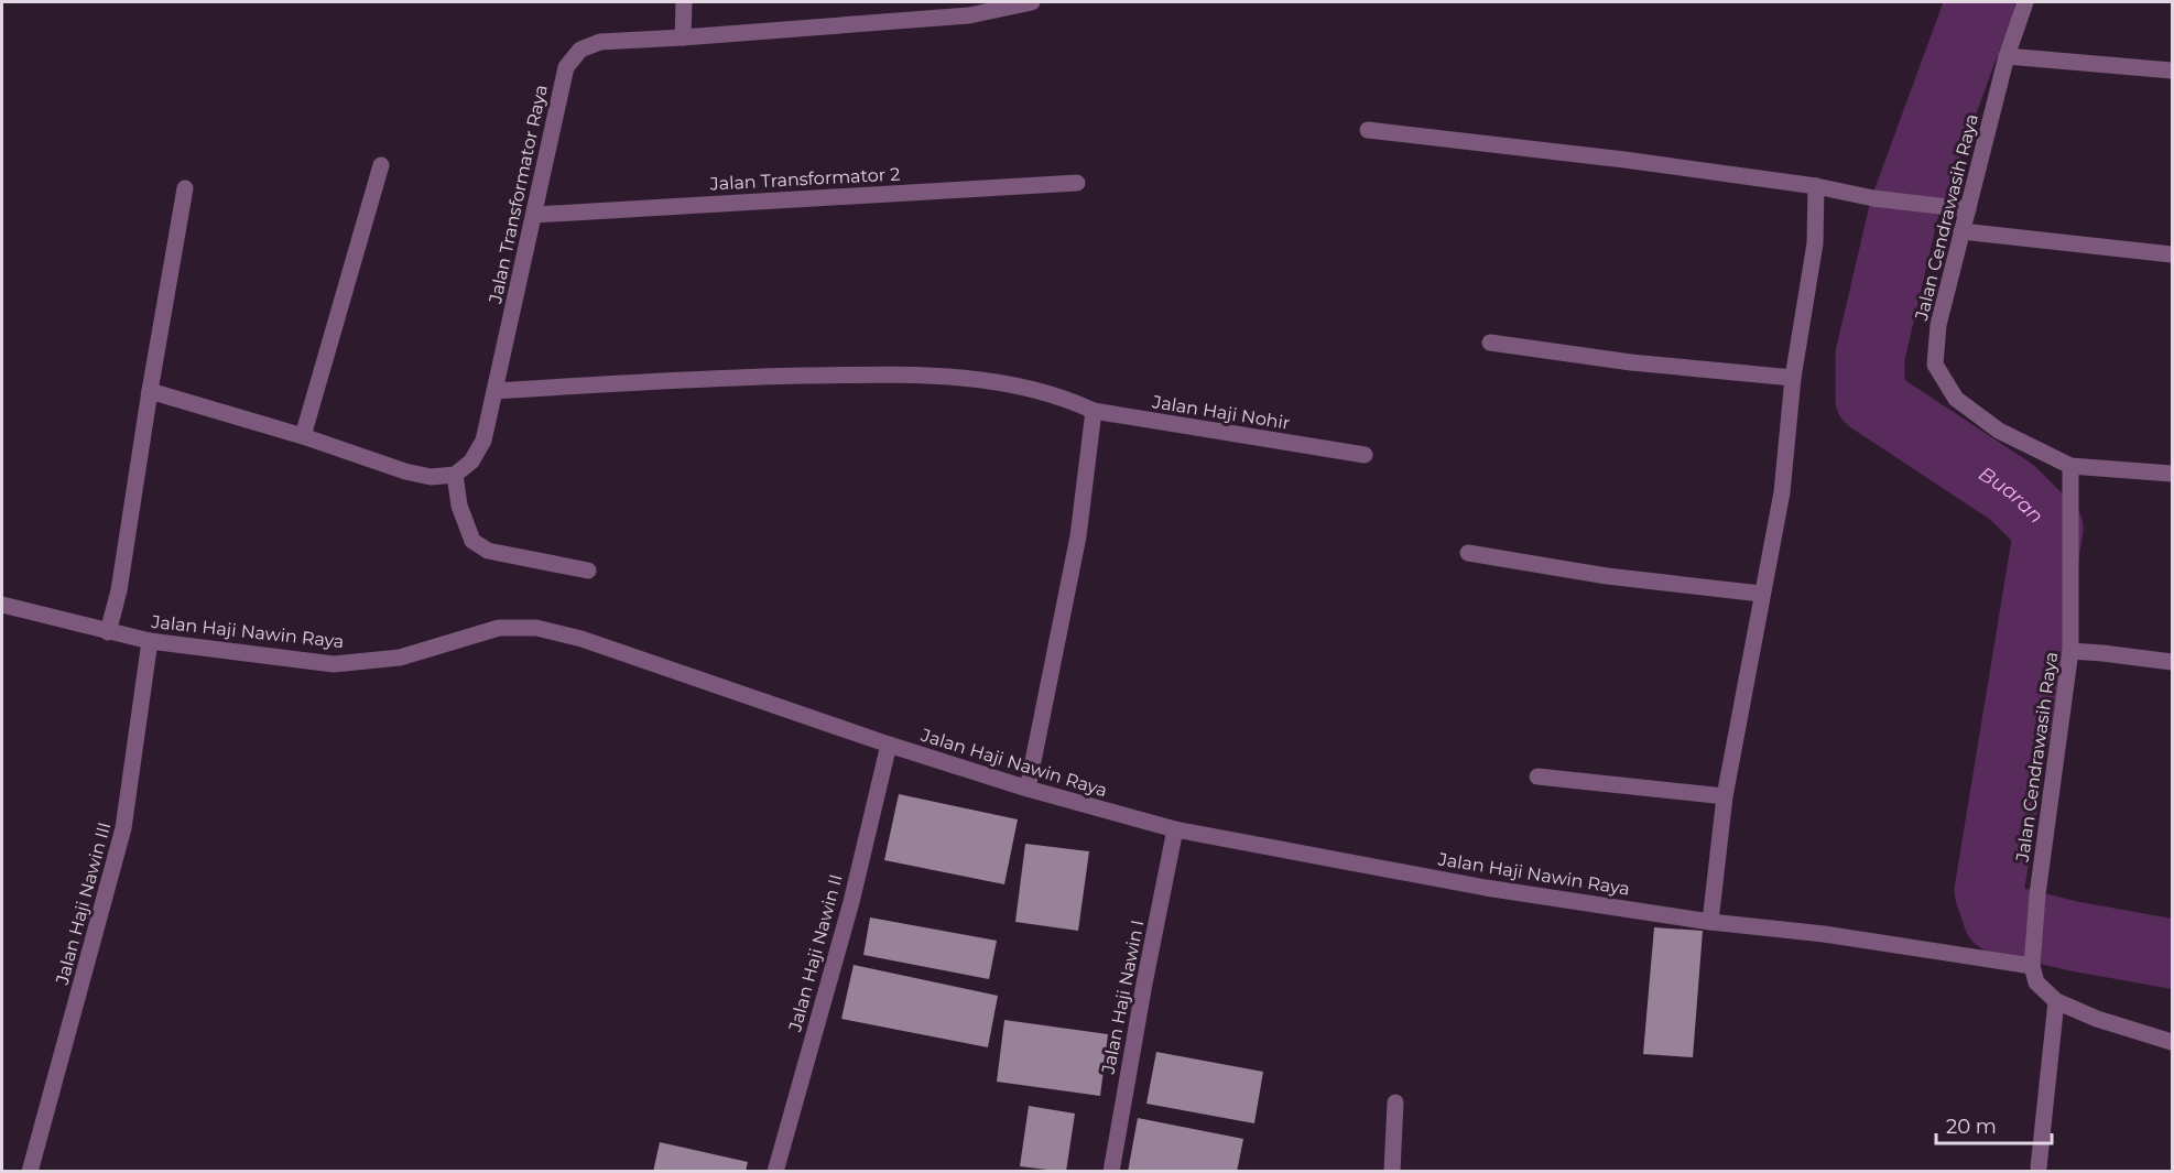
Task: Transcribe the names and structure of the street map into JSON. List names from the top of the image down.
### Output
{
  "streets": {
    "street": [
      "Jalan Transformator 2",
      "Jalan Transformator Raya",
      "Jalan Cendrawasih Raya",
      "Jalan Haji Nohir",
      "Jalan Haji Nawin Raya",
      "Jalan Haji Nawin III",
      "Jalan Haji Nawin II",
      "Jalan Haji Nawin I"
    ]
  },
  "crossings": [
    ["Jalan Transformator 2", "Jalan Transformator Raya"],
    ["Jalan Transformator Raya", "Jalan Haji Nohir"],
    ["Jalan Cendrawasih Raya", "Jalan Haji Nawin Raya"],
    ["Jalan Haji Nawin Raya", "Jalan Haji Nawin III"],
    ["Jalan Haji Nawin Raya", "Jalan Haji Nawin II"],
    ["Jalan Haji Nawin Raya", "Jalan Haji Nawin I"]
  ],
  "water": ["Buaran"],
  "scale_bar": "20 m"
}
